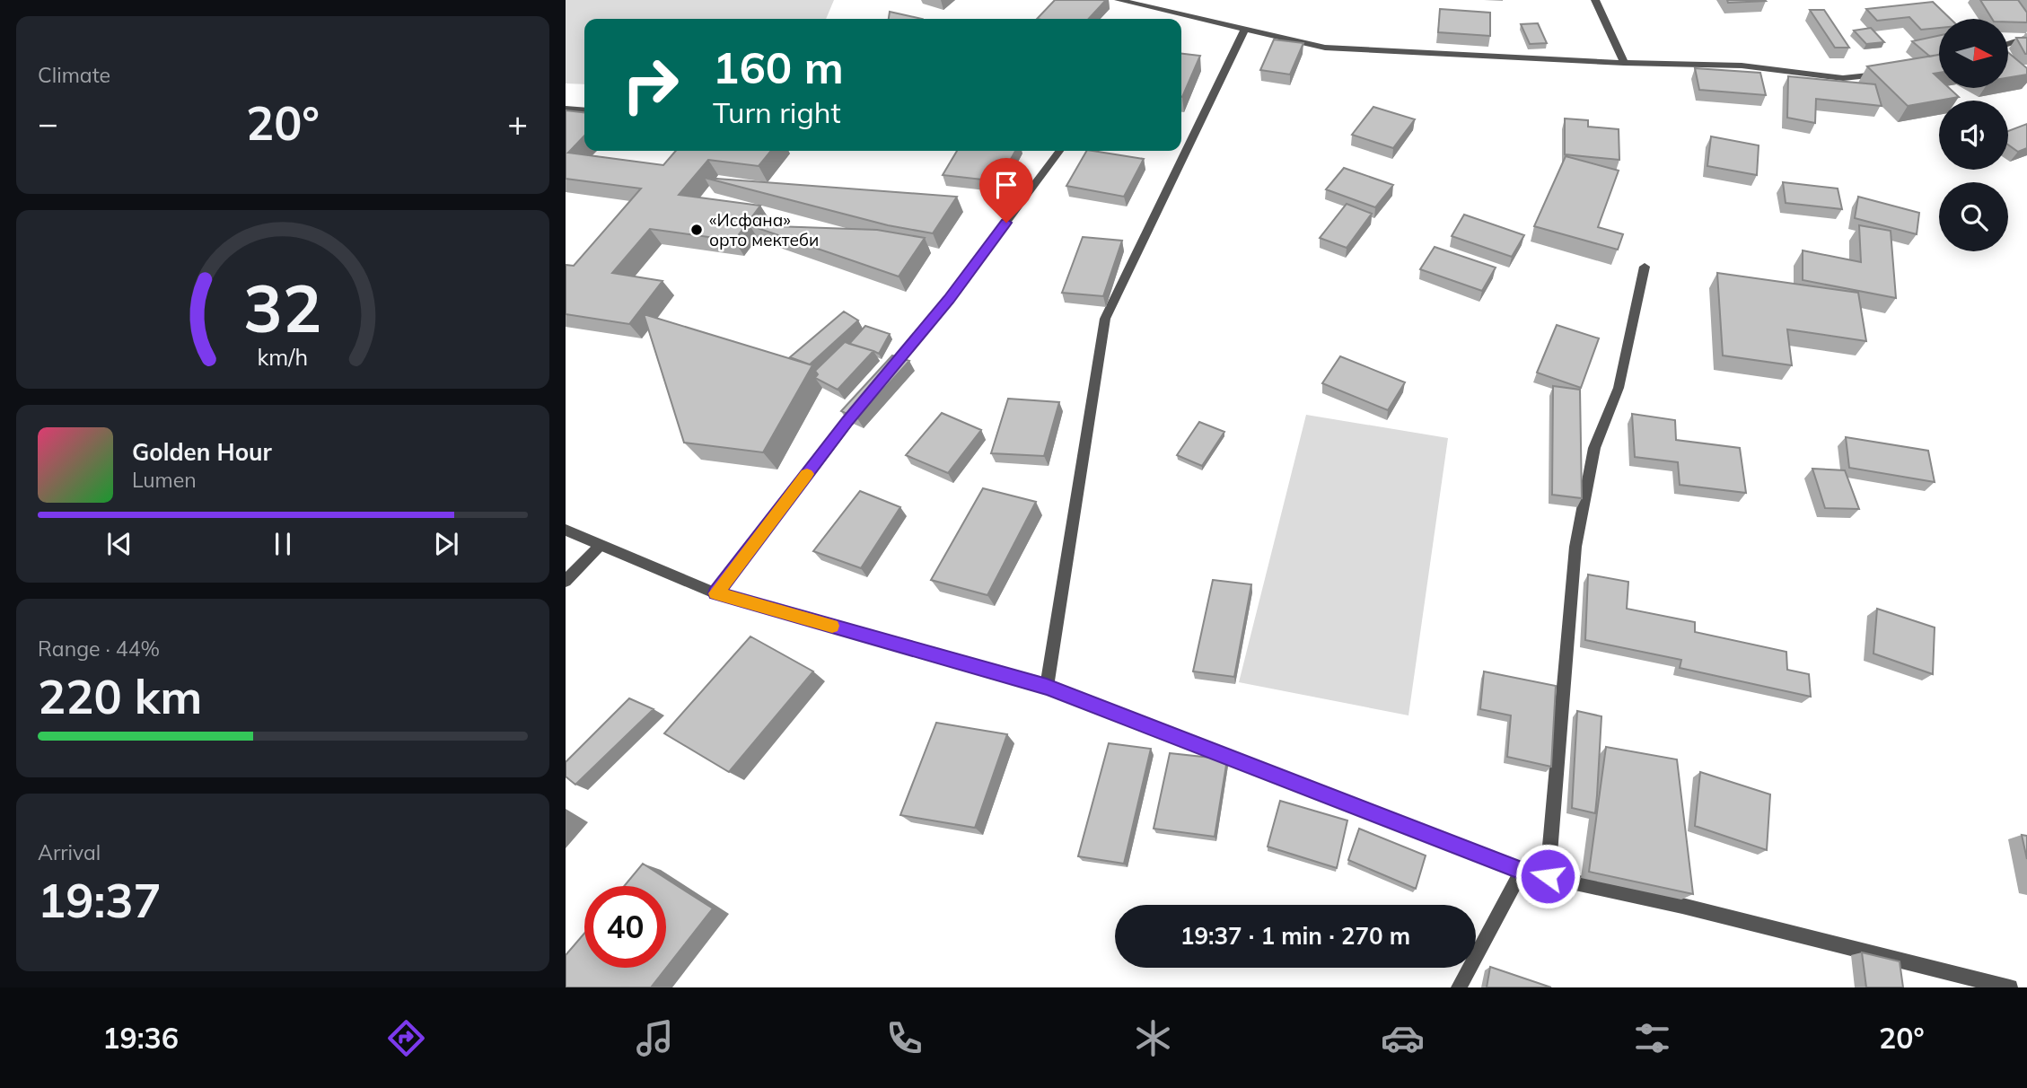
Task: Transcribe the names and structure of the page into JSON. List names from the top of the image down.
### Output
{
  "places": ["«Исфана» орто мектеби"],
  "north": "right",
  "page": {
    "tile": [
      "Climate",
      ["Range · 44%", "220 km"],
      ["Arrival", "19:37"]
    ],
    "turn": ["160 m", "Turn right"],
    "heat": ["−", "20°", "+"],
    "song": ["Golden Hour", "Lumen"],
    "limit": "40",
    "trip": "19:37 · 1 min · 270 m",
    "tabs": ["19:36", "20°"],
    "gauge": ["32", "km/h"]
  }
}
